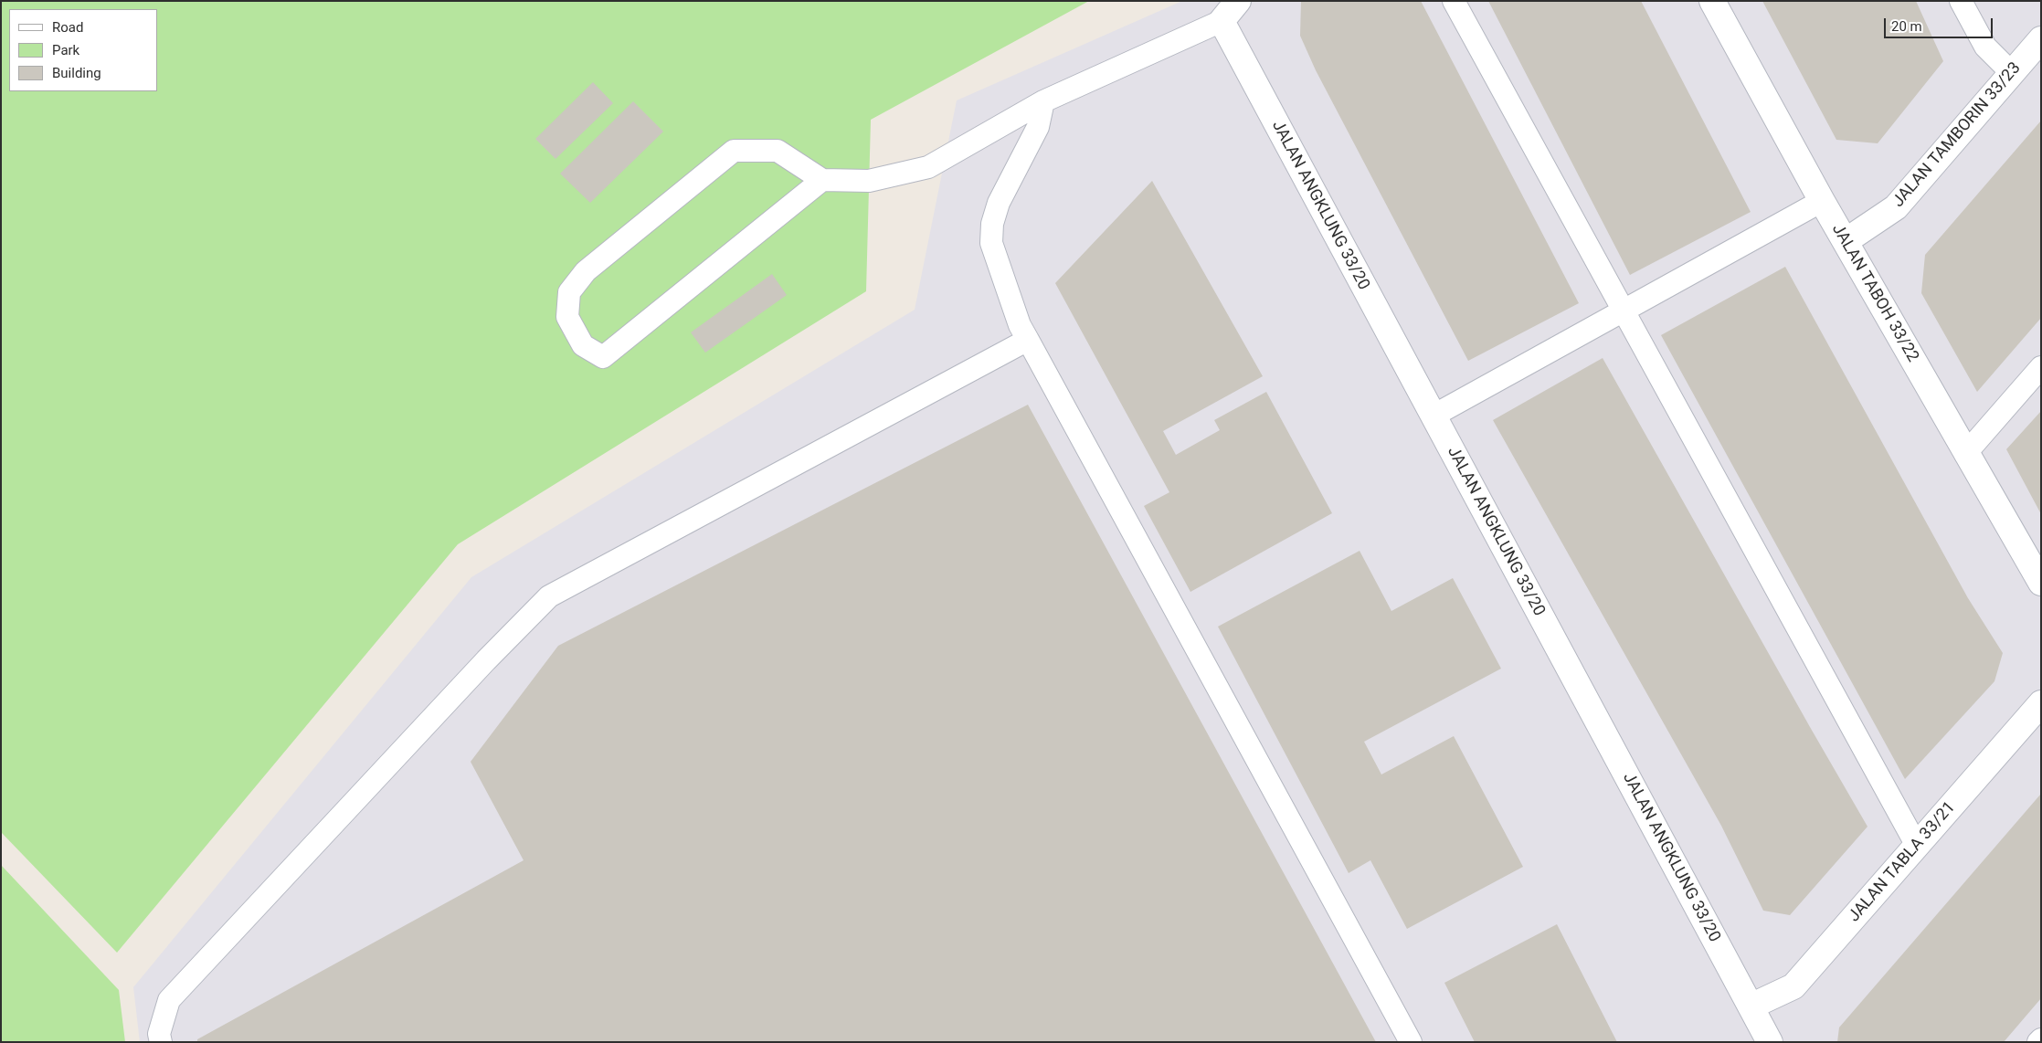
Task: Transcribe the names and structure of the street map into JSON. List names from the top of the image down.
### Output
{
  "streets": {
    "street": [
      "JALAN TAMBORIN 33/23",
      "JALAN ANGKLUNG 33/20",
      "JALAN TABOH 33/22",
      "JALAN TABLA 33/21"
    ]
  },
  "crossings": [
    ["JALAN TAMBORIN 33/23", "JALAN TABOH 33/22"],
    ["JALAN ANGKLUNG 33/20", "JALAN TABLA 33/21"]
  ],
  "legend": ["Road", "Park", "Building"],
  "scale_bar": "20 m"
}
